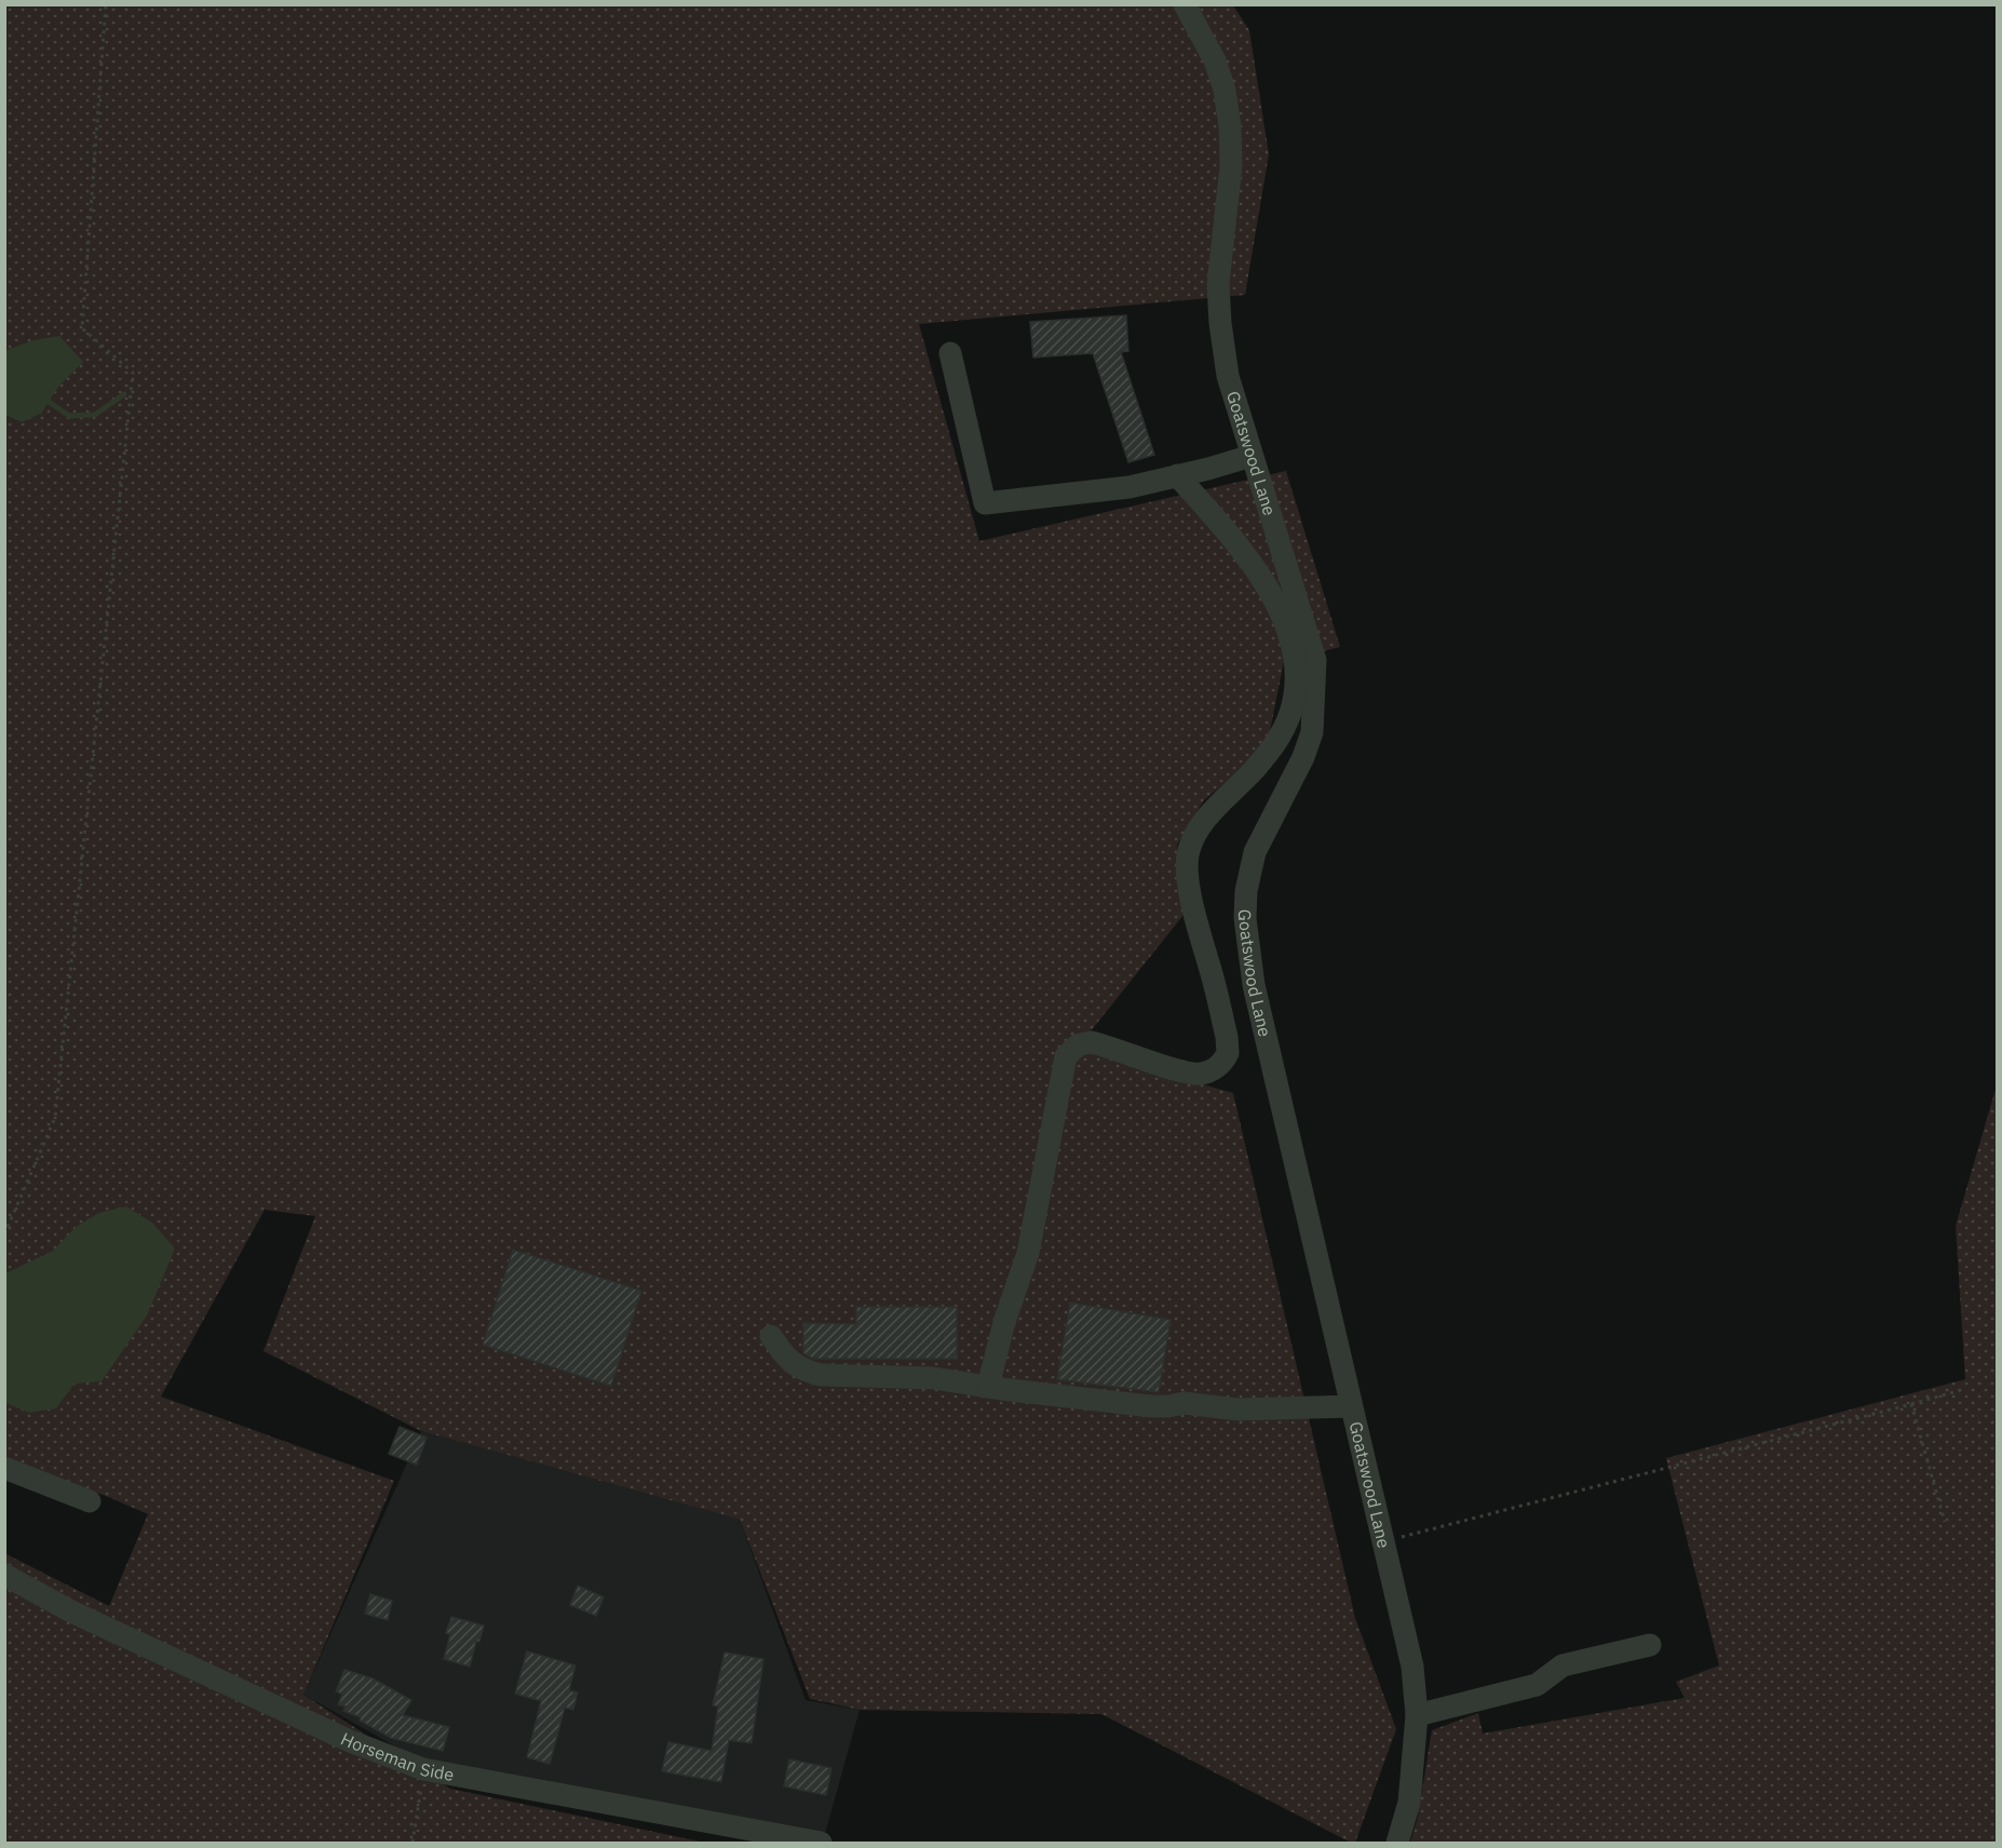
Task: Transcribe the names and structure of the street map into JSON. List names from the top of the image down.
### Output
{
  "streets": {
    "street": ["Goatswood Lane", "Horseman Side"]
  }
}
